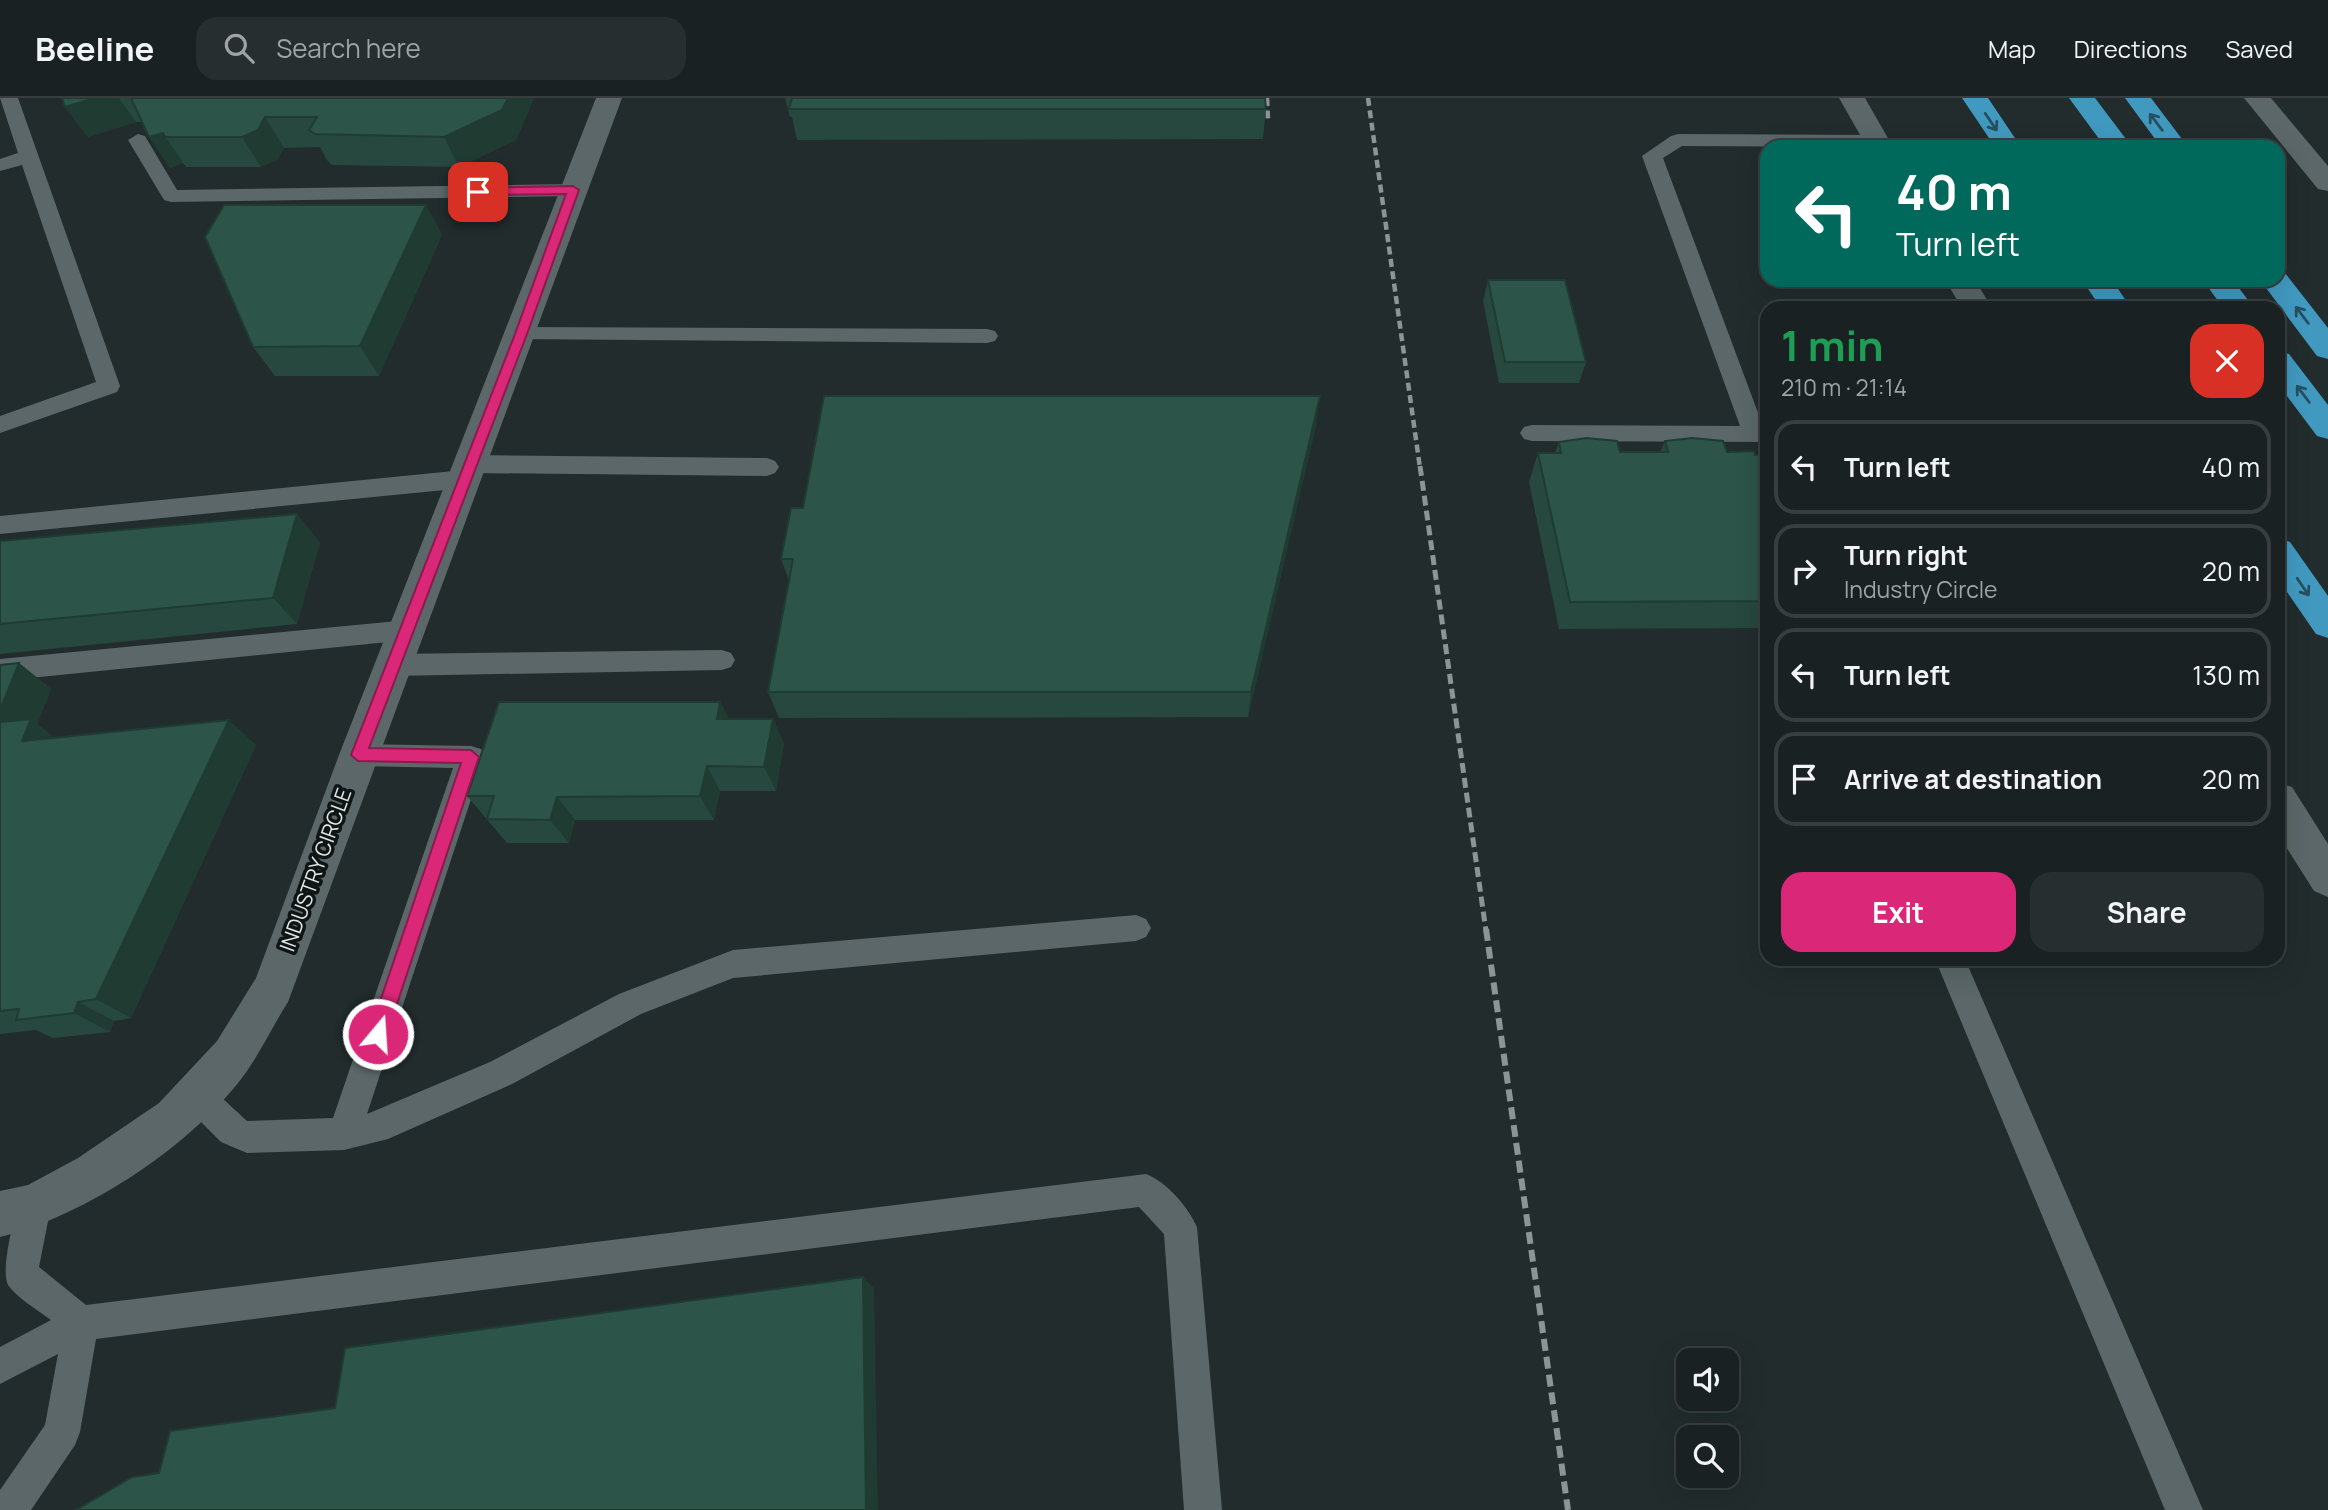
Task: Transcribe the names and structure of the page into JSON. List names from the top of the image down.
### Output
{
  "streets": {
    "street": ["INDUSTRY CIRCLE"]
  },
  "page": {
    "header": "Beeline",
    "search": "Search here",
    "nav": ["Map", "Directions", "Saved"],
    "turn": ["40 m", "Turn left"],
    "heading": ["1 min", "210 m · 21:14"],
    "list": [
      {
        "name": "Turn left",
        "value": "40 m"
      },
      {
        "name": "Turn right",
        "note": "Industry Circle",
        "value": "20 m"
      },
      {
        "name": "Turn left",
        "value": "130 m"
      },
      {
        "name": "Arrive at destination",
        "value": "20 m"
      }
    ],
    "buttons": ["Exit", "Share"]
  }
}
